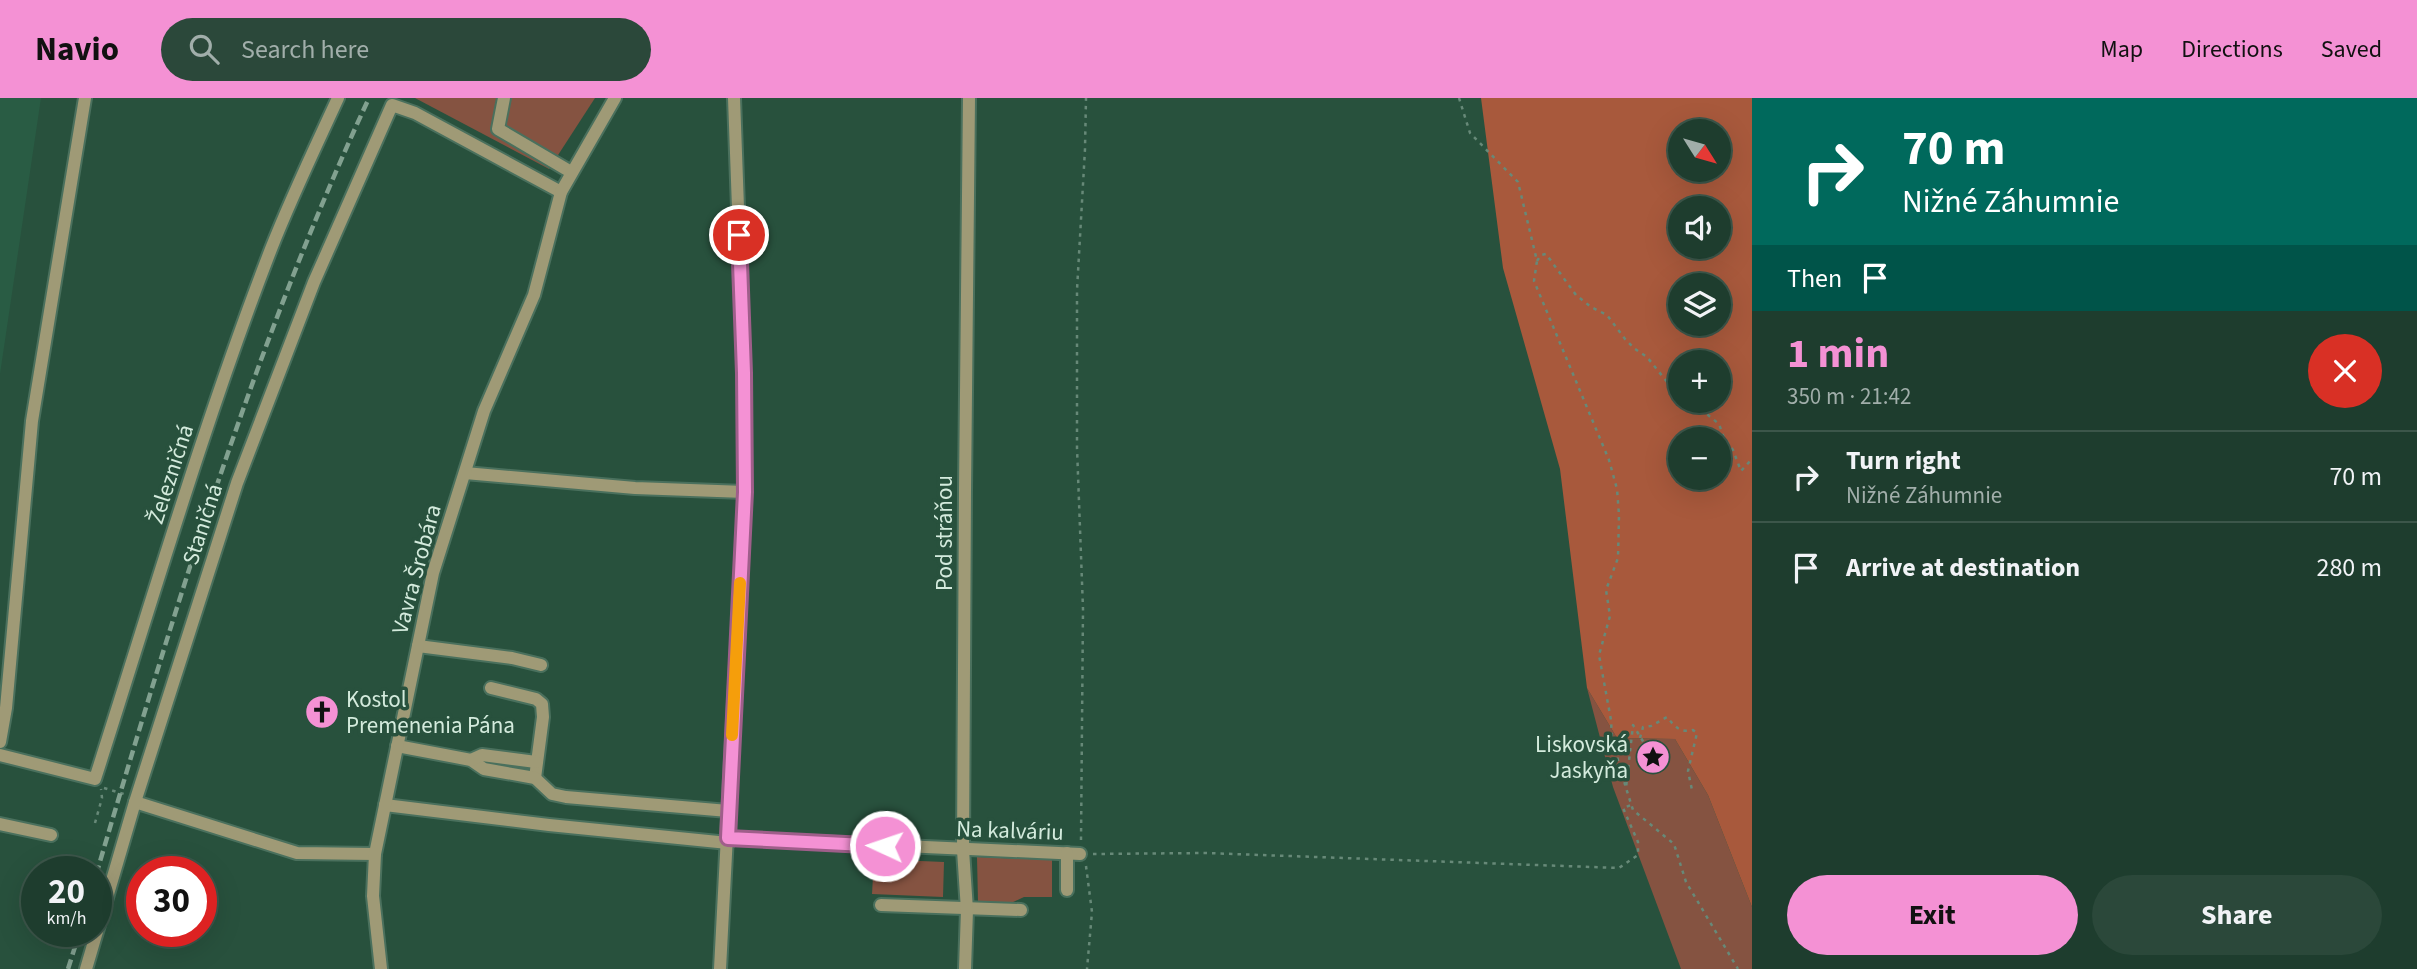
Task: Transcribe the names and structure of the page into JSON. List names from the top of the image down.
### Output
{
  "streets": {
    "street": [
      "Železničná",
      "Staničná",
      "Pod stráňou",
      "Vavra Šrobára",
      "Na kalváriu"
    ]
  },
  "crossings": [
    ["Staničná", "Vavra Šrobára"],
    ["Pod stráňou", "Na kalváriu"],
    ["Vavra Šrobára", "Na kalváriu"]
  ],
  "places": {
    "church": ["Kostol Premenenia Pána"],
    "place": ["Liskovská Jaskyňa"]
  },
  "north": "bottom right",
  "page": {
    "header": "Navio",
    "search": "Search here",
    "nav": ["Map", "Directions", "Saved"],
    "turn": ["70 m", "Nižné Záhumnie"],
    "map_buttons": ["+", "−"],
    "then": "Then",
    "heading": ["1 min", "350 m · 21:42"],
    "list": [
      {
        "name": "Turn right",
        "note": "Nižné Záhumnie",
        "value": "70 m"
      },
      {
        "name": "Arrive at destination",
        "value": "280 m"
      }
    ],
    "speed": "20 km/h",
    "limit": "30",
    "buttons": ["Exit", "Share"]
  }
}
